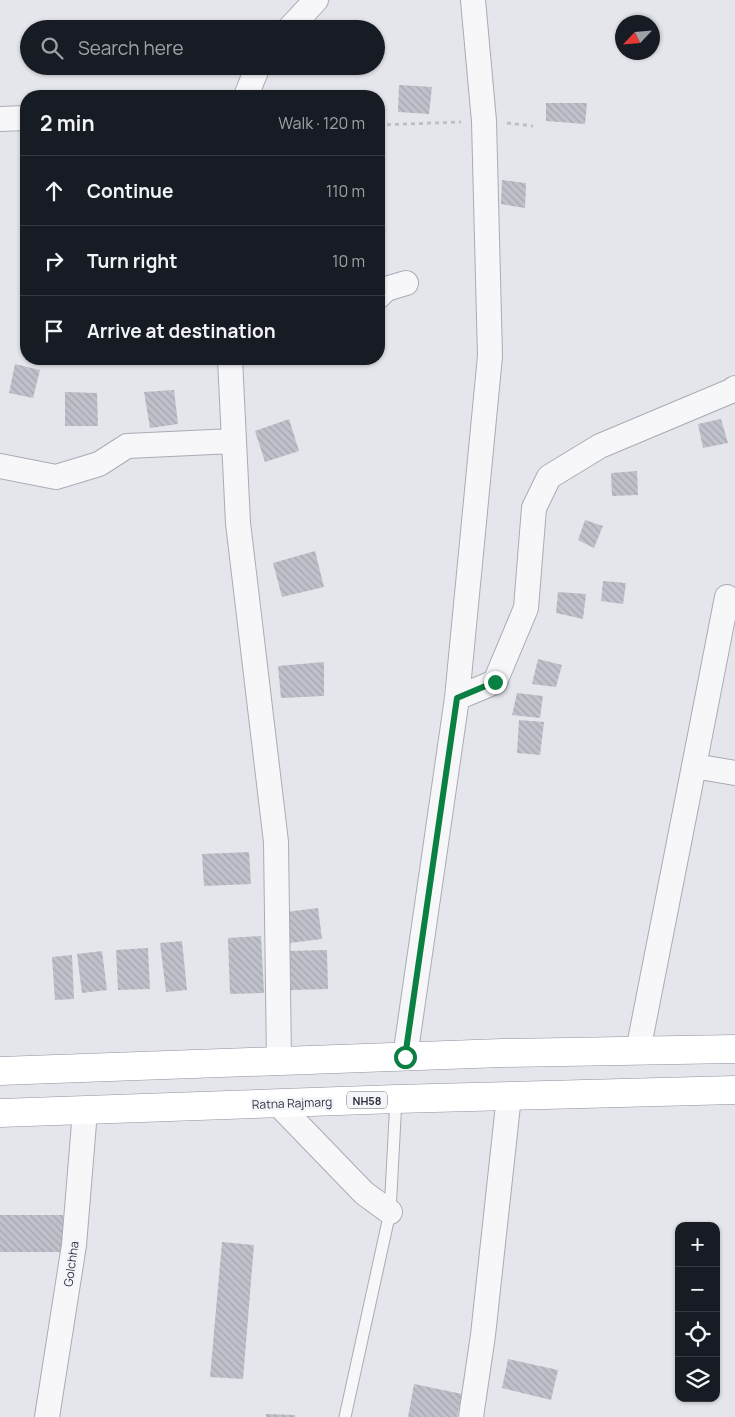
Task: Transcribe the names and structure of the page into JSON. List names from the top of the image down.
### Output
{
  "streets": {
    "highway": ["NH58", "Ratna Rajmarg"],
    "street": ["Golchha"]
  },
  "crossings": [
    ["Ratna Rajmarg", "Golchha"]
  ],
  "north": "bottom left",
  "page": {
    "search": "Search here",
    "heading": ["2 min", "Walk · 120 m"],
    "list": [
      ["Continue", "110 m"],
      ["Turn right", "10 m"],
      "Arrive at destination"
    ],
    "map_buttons": ["+", "−"]
  }
}
